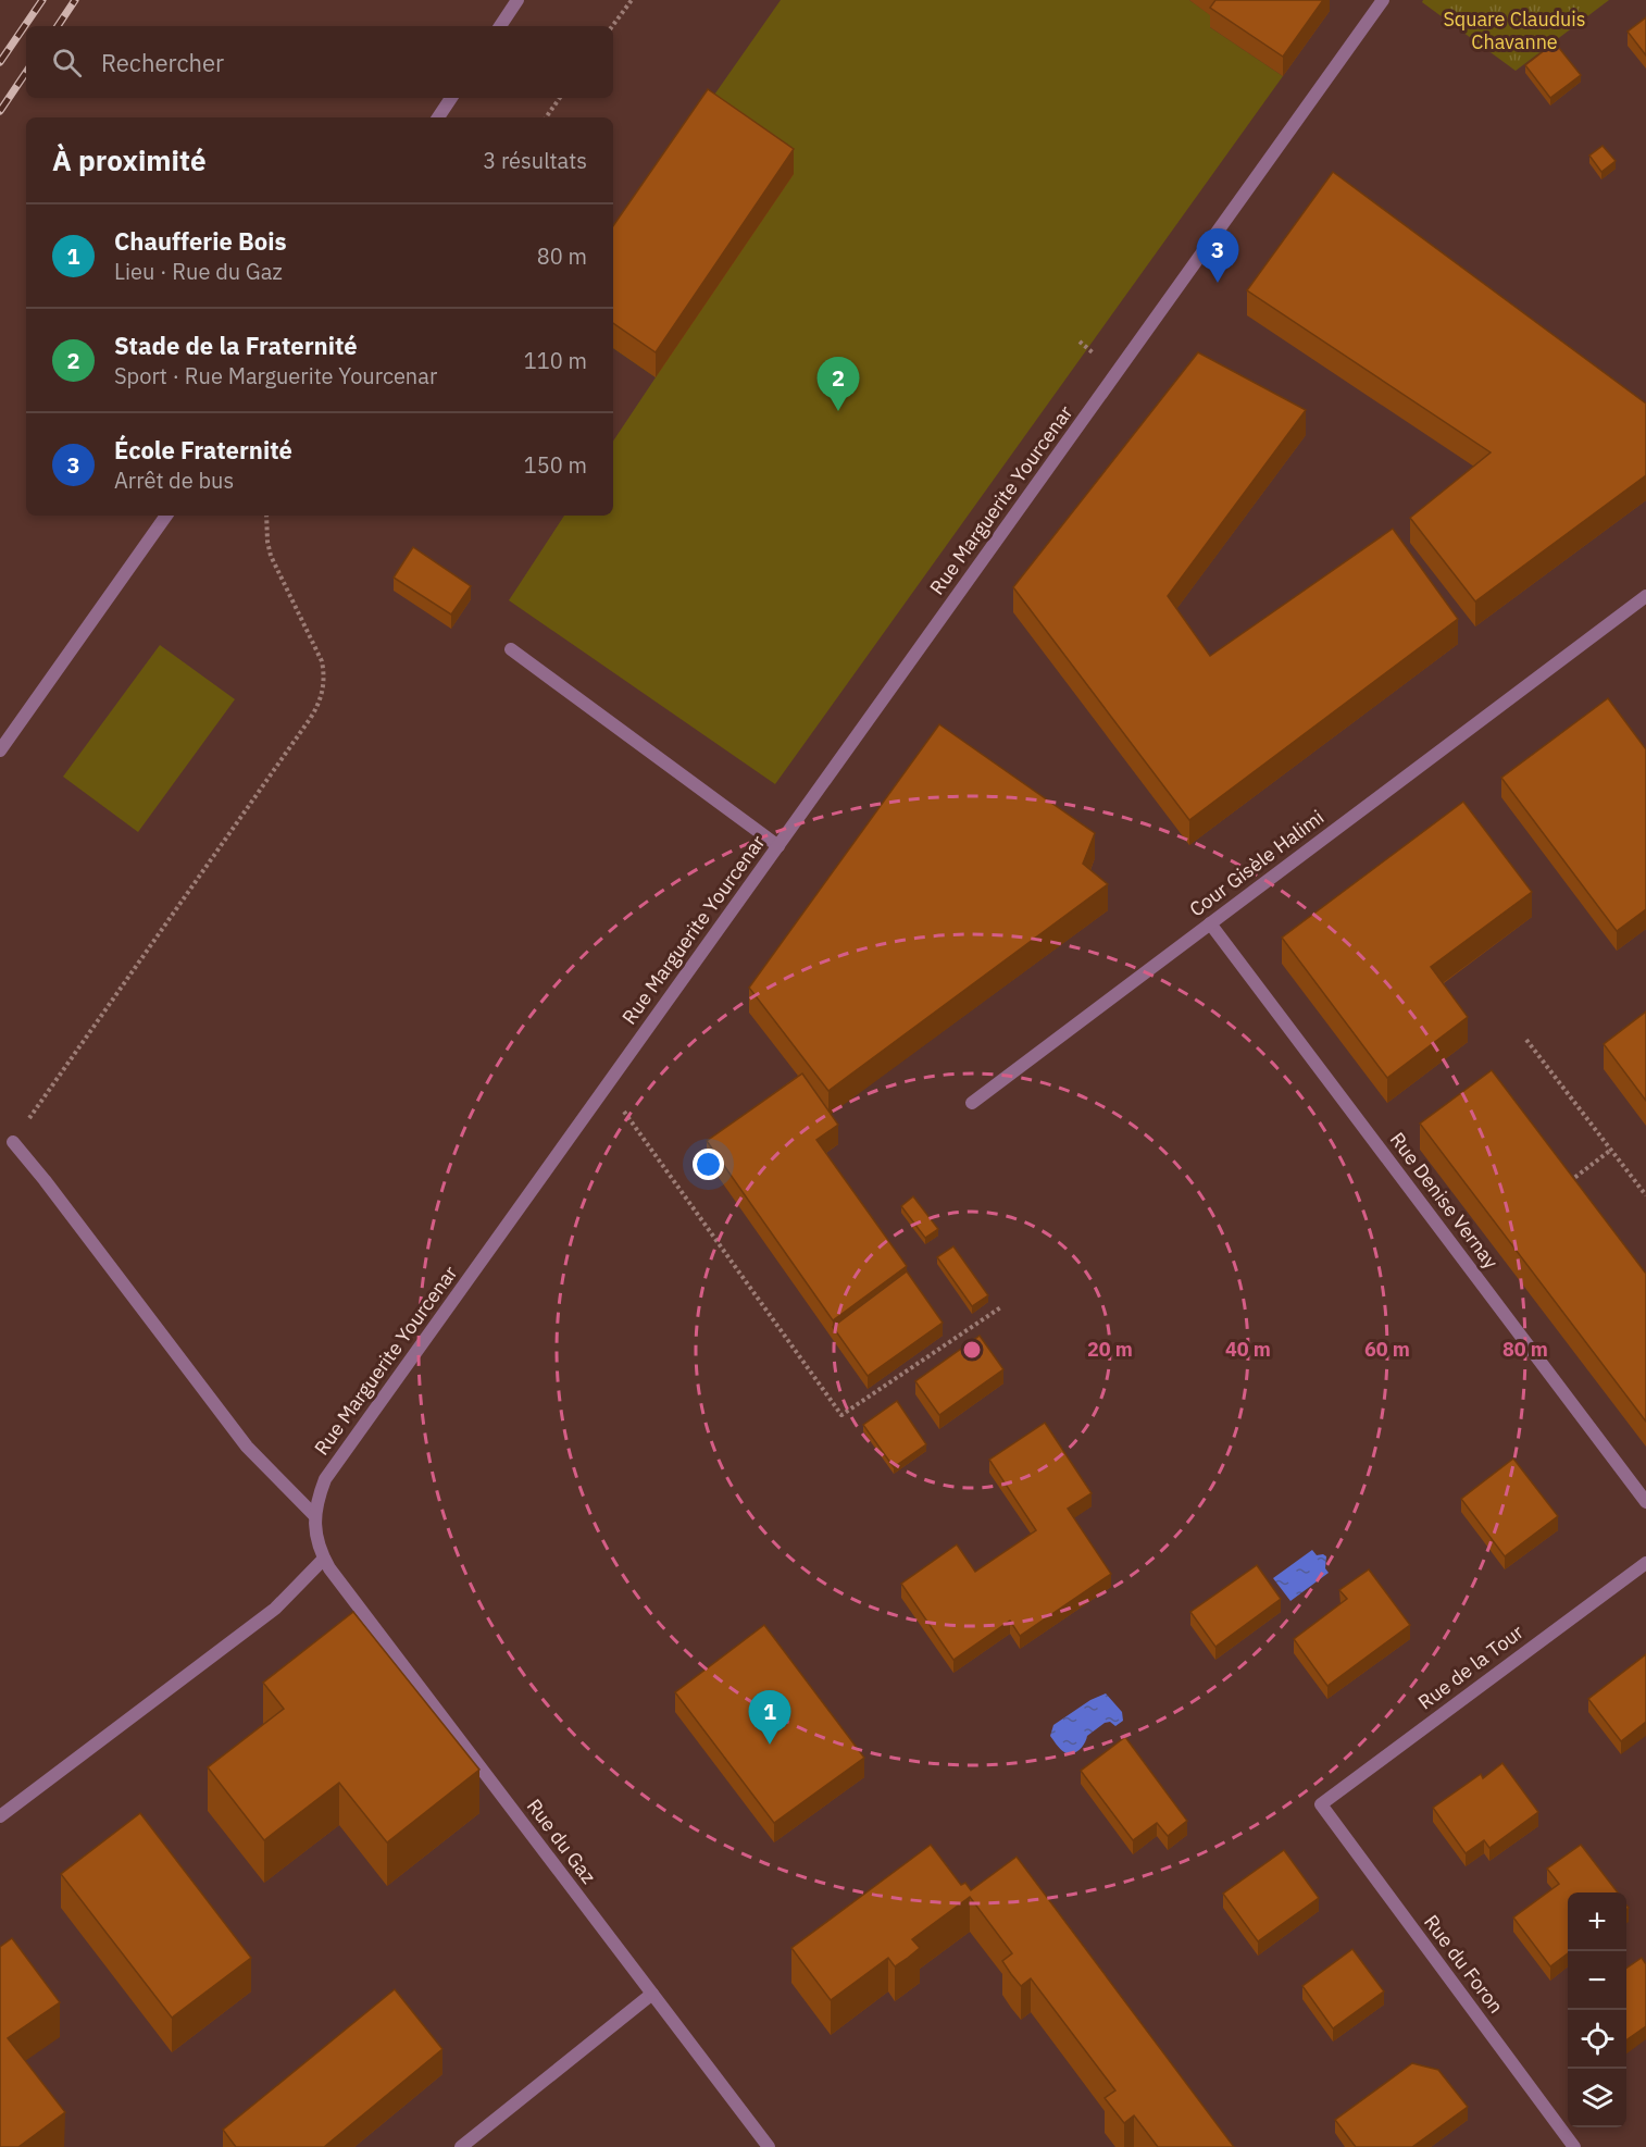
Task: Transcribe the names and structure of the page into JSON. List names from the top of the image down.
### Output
{
  "streets": {
    "street": [
      "Rue Marguerite Yourcenar",
      "Cour Gisèle Halimi",
      "Rue Denise Vernay",
      "Rue de la Tour",
      "Rue du Gaz",
      "Rue du Foron"
    ]
  },
  "crossings": [
    ["Rue Marguerite Yourcenar", "Rue du Gaz"],
    ["Cour Gisèle Halimi", "Rue Denise Vernay"],
    ["Rue de la Tour", "Rue du Foron"]
  ],
  "parks": ["Square Clauduis Chavanne"],
  "page": {
    "search": "Rechercher",
    "heading": ["À proximité", "3 résultats"],
    "list": [
      {
        "mark": "1",
        "name": "Chaufferie Bois",
        "note": "Lieu · Rue du Gaz",
        "value": "80 m"
      },
      {
        "mark": "2",
        "name": "Stade de la Fraternité",
        "note": "Sport · Rue Marguerite Yourcenar",
        "value": "110 m"
      },
      {
        "mark": "3",
        "name": "École Fraternité",
        "note": "Arrêt de bus",
        "value": "150 m"
      }
    ],
    "pins": ["3", "2", "1"],
    "map_buttons": ["+", "−"]
  },
  "rings": [
    "20 m",
    "40 m",
    "60 m",
    "80 m"
  ]
}
